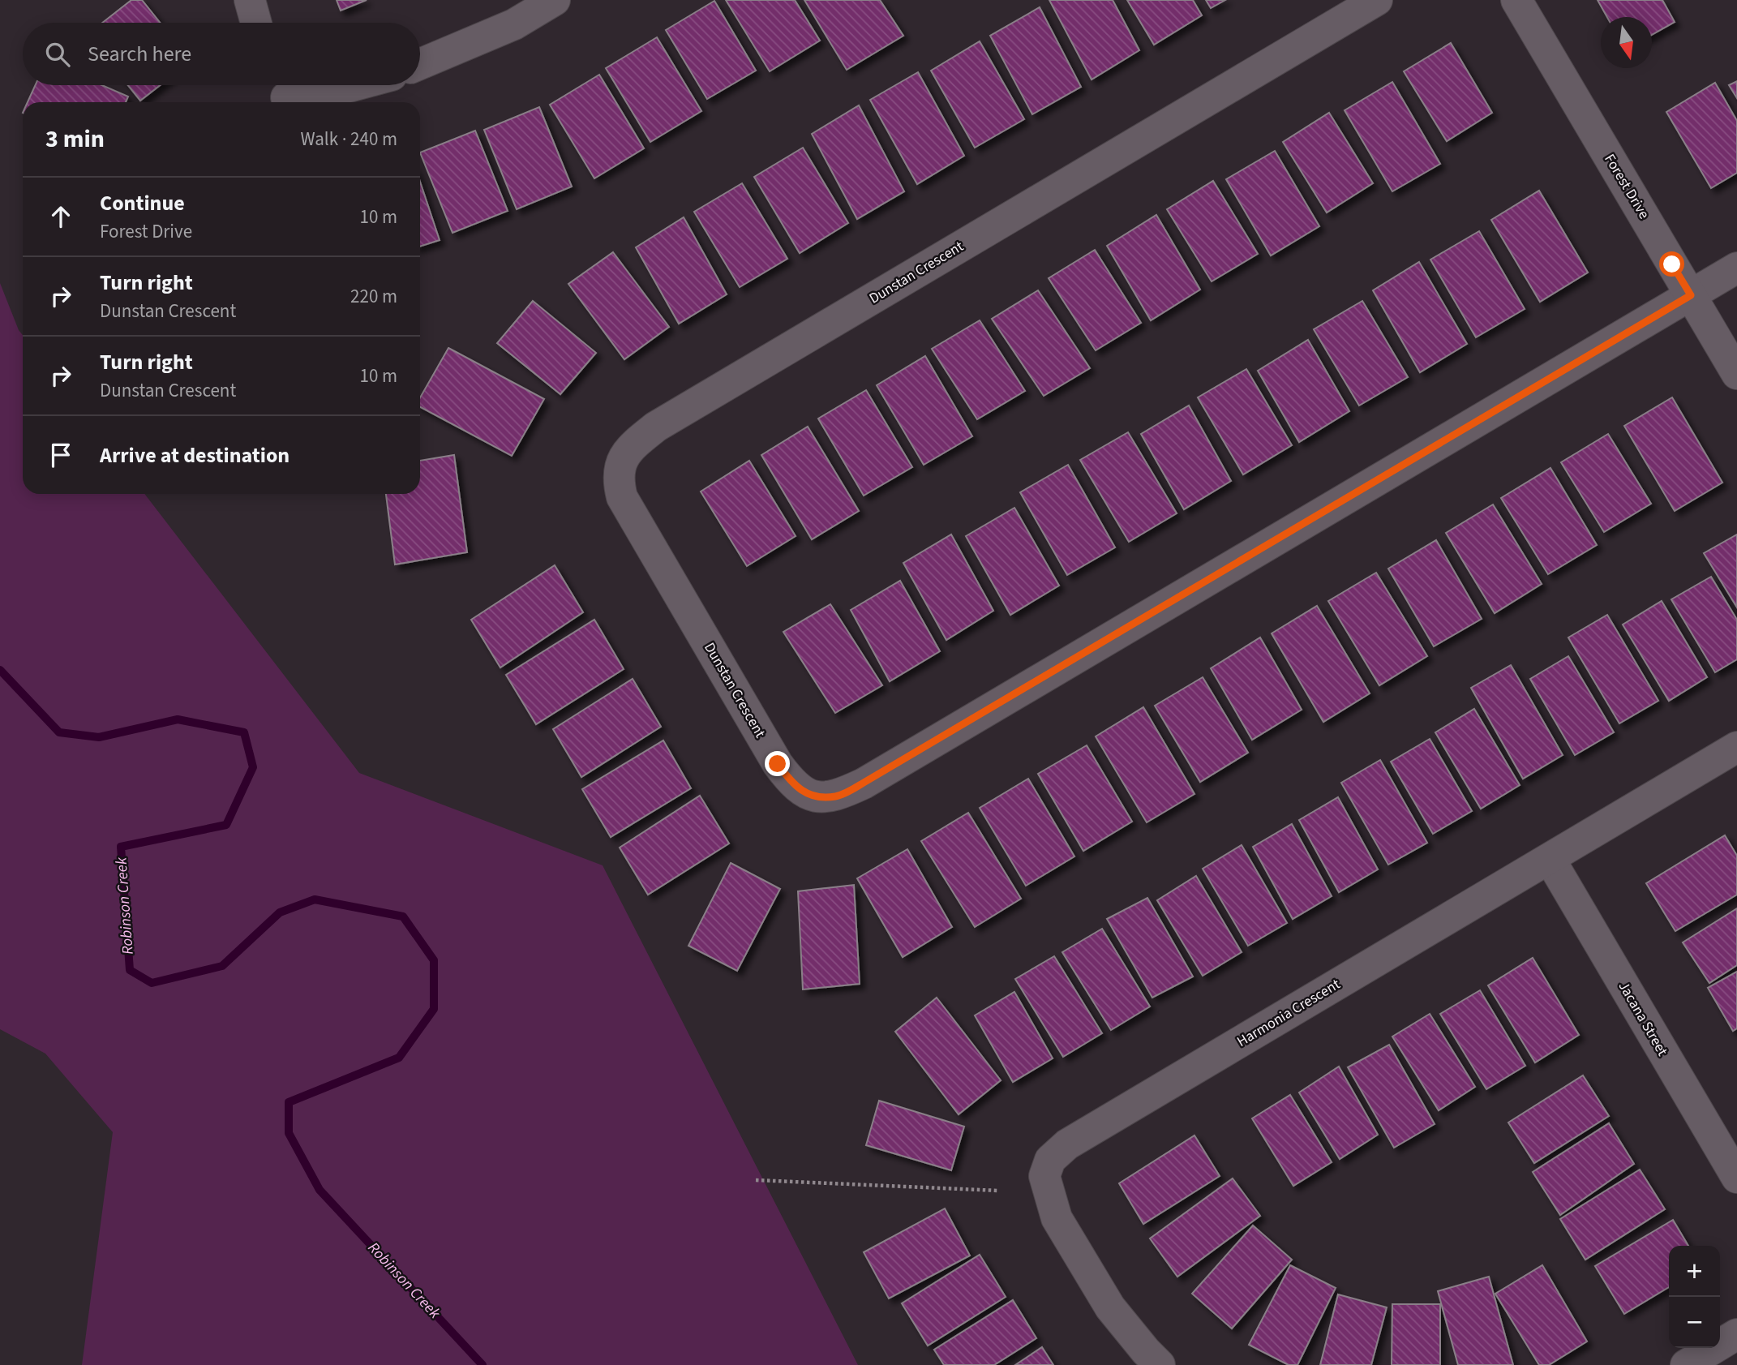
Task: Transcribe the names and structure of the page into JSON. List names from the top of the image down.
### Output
{
  "streets": {
    "street": [
      "Forest Drive",
      "Dunstan Crescent",
      "Harmonia Crescent",
      "Jacana Street"
    ]
  },
  "crossings": [
    ["Forest Drive", "Dunstan Crescent"],
    ["Harmonia Crescent", "Jacana Street"]
  ],
  "water": ["Robinson Creek"],
  "north": "bottom",
  "page": {
    "search": "Search here",
    "heading": ["3 min", "Walk · 240 m"],
    "list": [
      ["Continue", "Forest Drive", "10 m"],
      ["Turn right", "Dunstan Crescent", "220 m"],
      ["Turn right", "Dunstan Crescent", "10 m"],
      "Arrive at destination"
    ],
    "map_buttons": ["+", "−"]
  }
}
